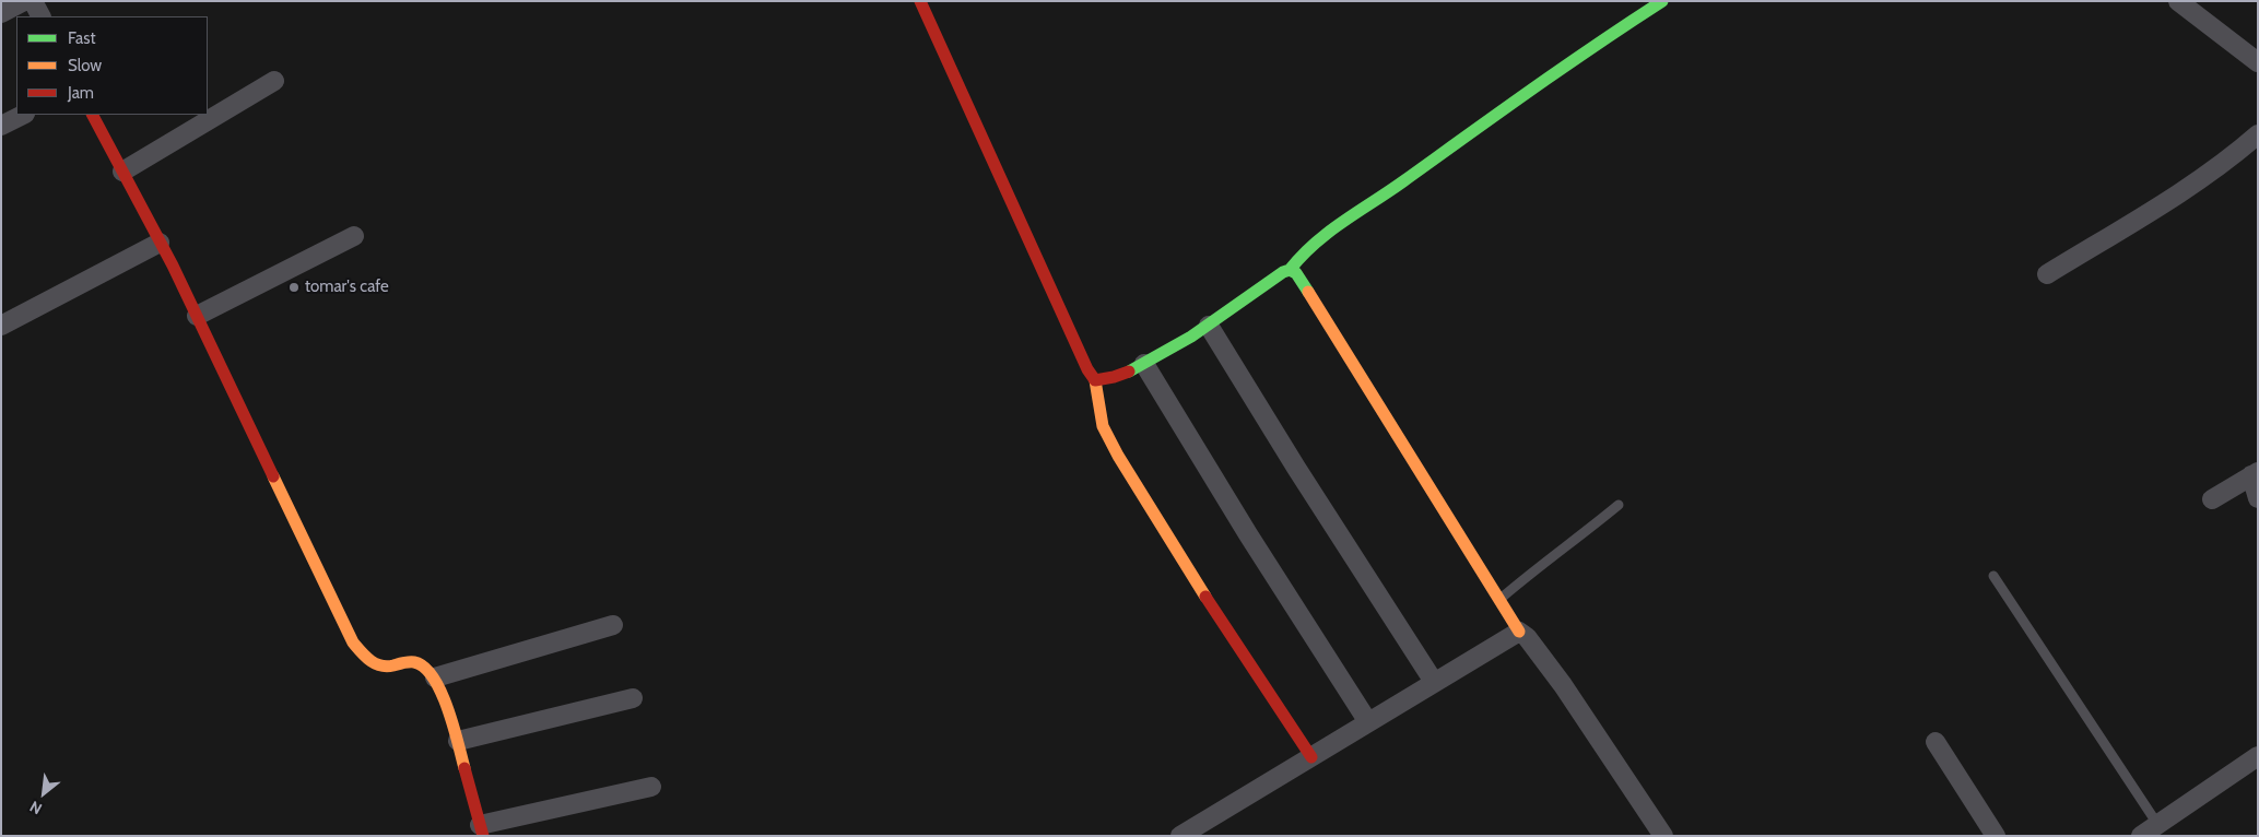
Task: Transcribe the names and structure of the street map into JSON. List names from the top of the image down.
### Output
{
  "places": ["tomar's cafe"],
  "legend": ["Fast", "Slow", "Jam"],
  "north": "bottom left"
}
